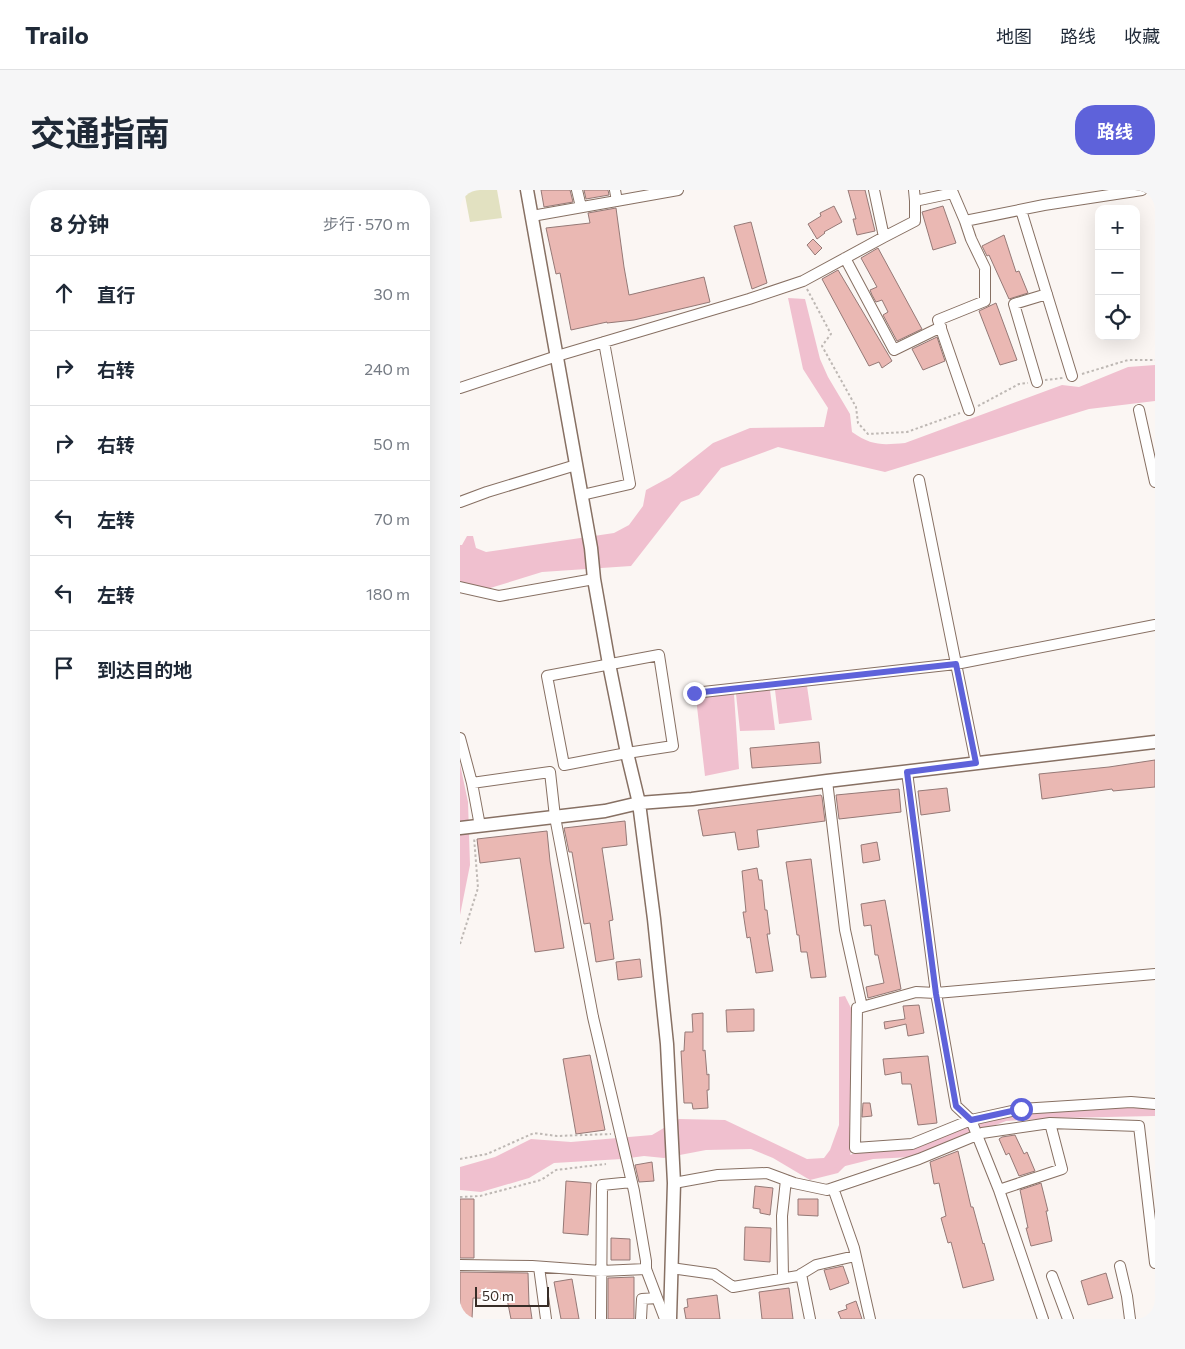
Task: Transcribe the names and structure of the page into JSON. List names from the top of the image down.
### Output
{
  "scale_bar": "50 m",
  "page": {
    "header": "Trailo",
    "nav": ["地图", "路线", "收藏"],
    "title": "交通指南",
    "buttons": "路线",
    "heading": ["8 分钟", "步行 · 570 m"],
    "map_buttons": ["+", "−"],
    "list": [
      ["直行", "30 m"],
      ["右转", "240 m"],
      ["右转", "50 m"],
      ["左转", "70 m"],
      ["左转", "180 m"],
      "到达目的地"
    ],
    "scale": "50 m"
  }
}
